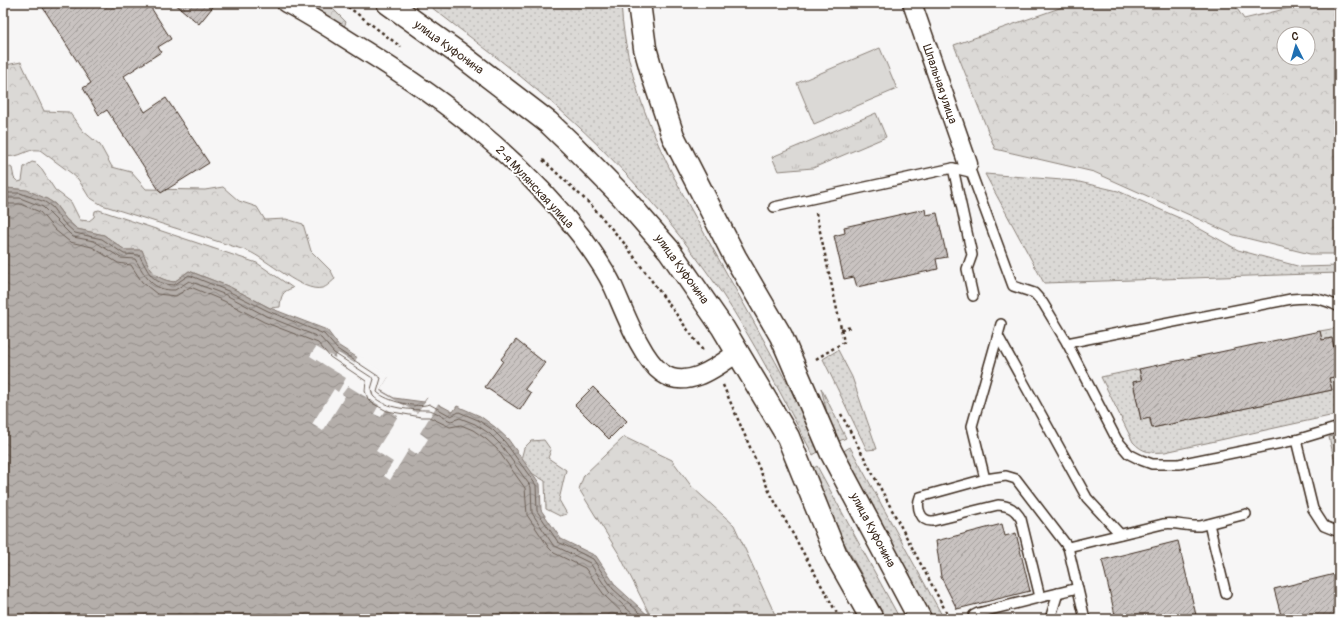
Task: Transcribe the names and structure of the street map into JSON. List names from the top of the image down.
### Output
{
  "streets": {
    "main road": ["улица Куфонина"],
    "street": ["Шпальная улица", "2-я Мулянская улица"]
  },
  "crossings": [
    ["улица Куфонина", "2-я Мулянская улица"]
  ],
  "north": "top"
}
